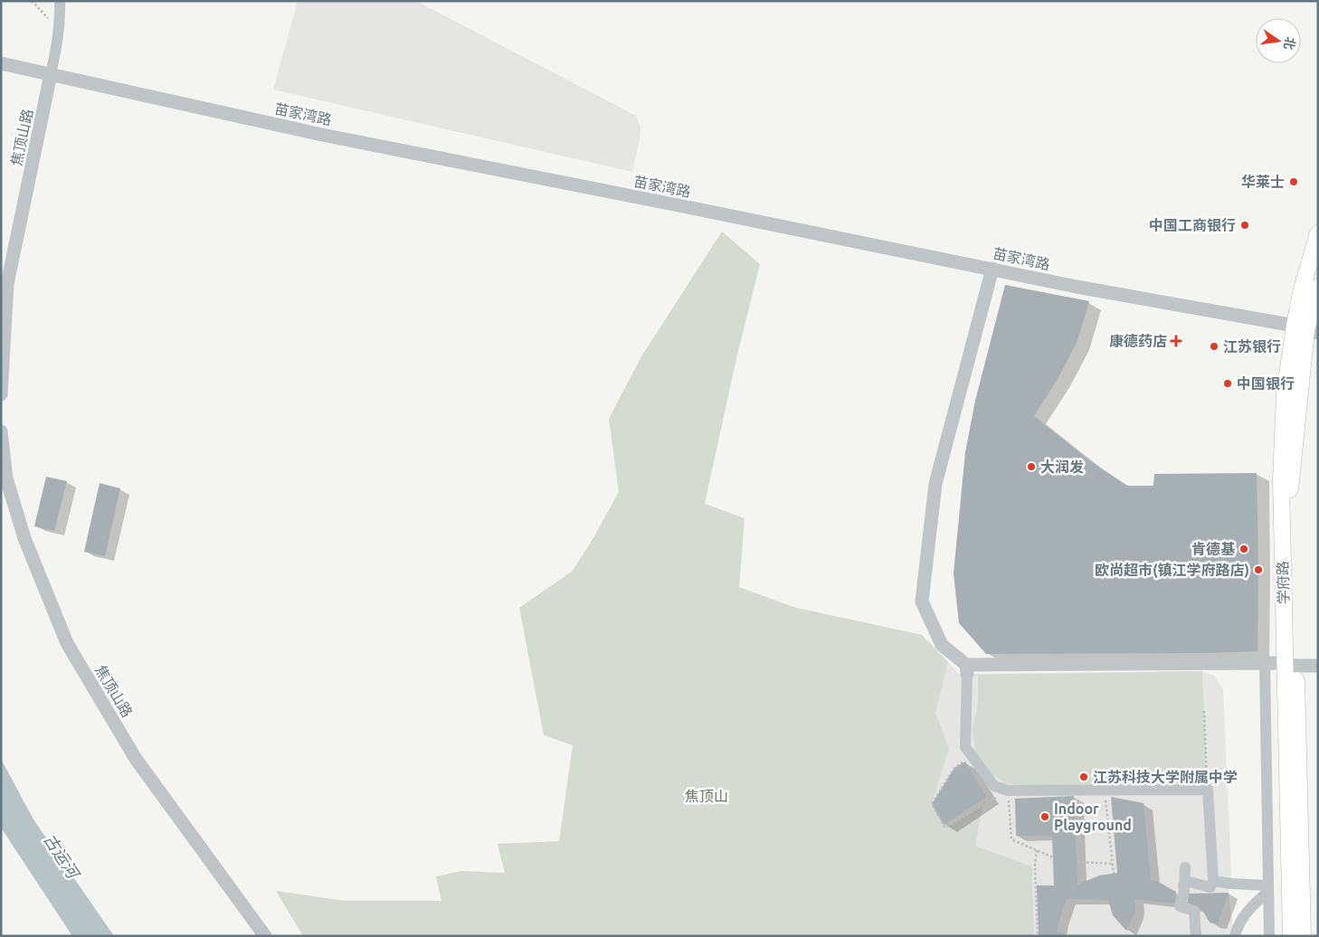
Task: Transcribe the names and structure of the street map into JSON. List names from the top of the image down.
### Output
{
  "streets": {
    "main road": ["学府路"],
    "street": ["苗家湾路", "焦顶山路"]
  },
  "crossings": [
    ["苗家湾路", "焦顶山路"],
    ["苗家湾路", "学府路"]
  ],
  "water": ["古运河"],
  "parks": ["焦顶山"],
  "places": {
    "other": [
      "华莱士",
      "中国工商银行",
      "江苏银行",
      "中国银行",
      "大润发",
      "肯德基",
      "欧尚超市(镇江学府路店)",
      "江苏科技大学附属中学",
      "Indoor Playground"
    ],
    "health": ["康德药店"]
  },
  "north": "right"
}
